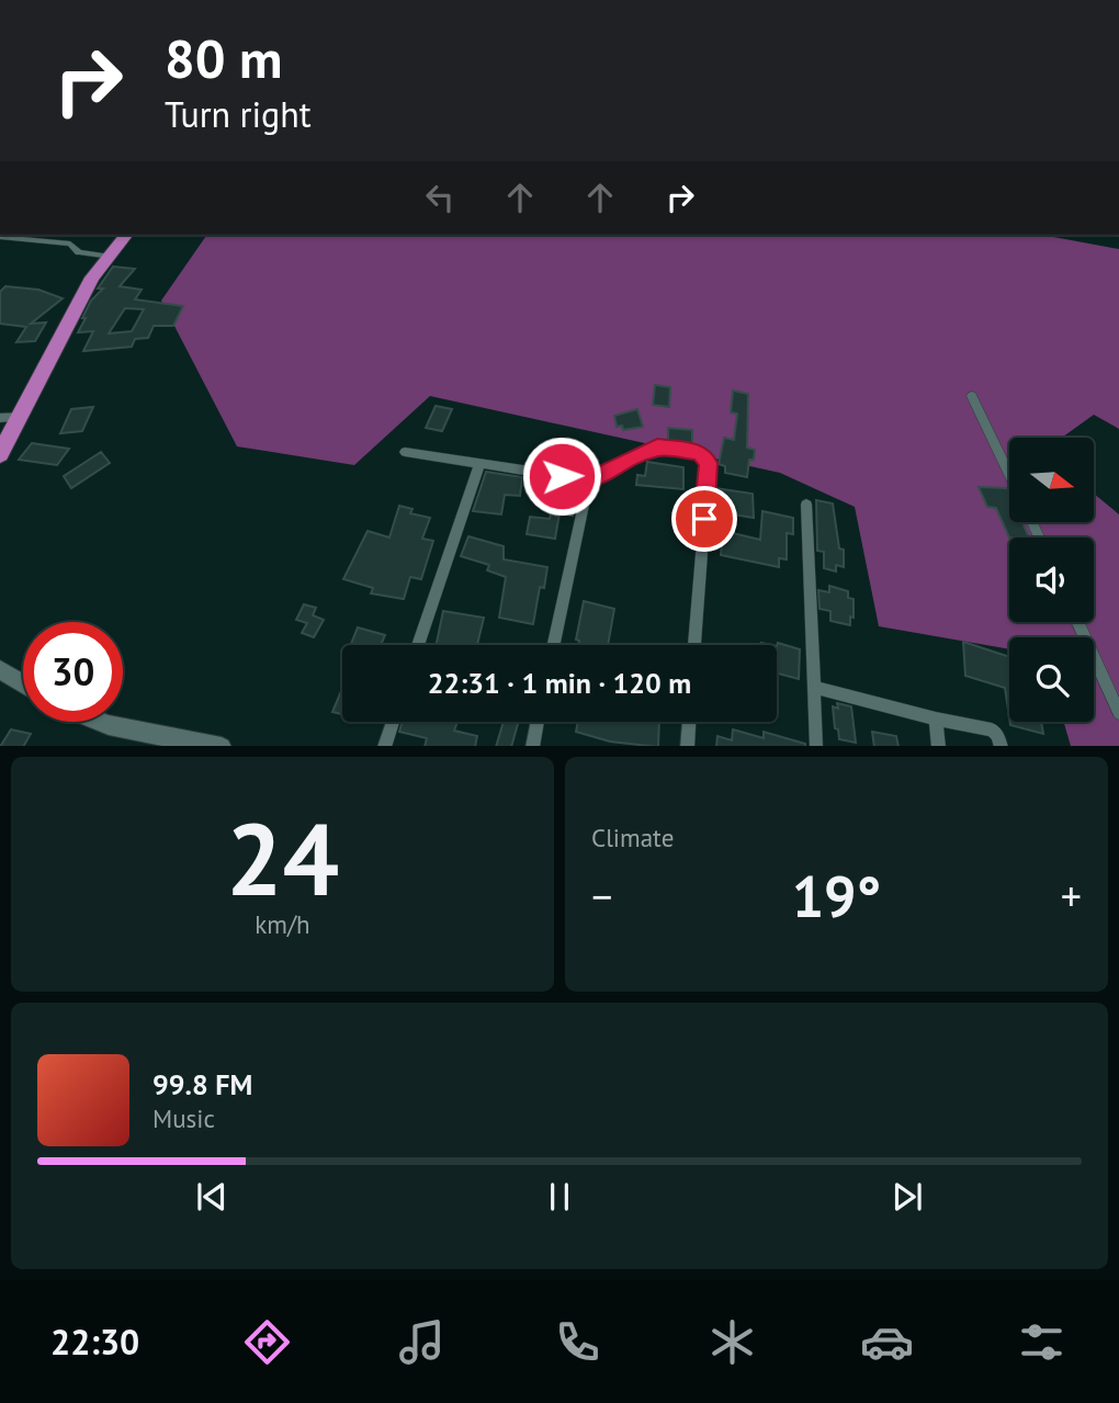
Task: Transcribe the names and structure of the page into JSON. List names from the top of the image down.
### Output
{
  "north": "right",
  "page": {
    "turn": ["80 m", "Turn right"],
    "limit": "30",
    "trip": "22:31 · 1 min · 120 m",
    "tile": [
      ["24", "km/h"],
      "Climate"
    ],
    "heat": ["−", "19°", "+"],
    "song": ["99.8 FM", "Music"],
    "tabs": "22:30"
  }
}
